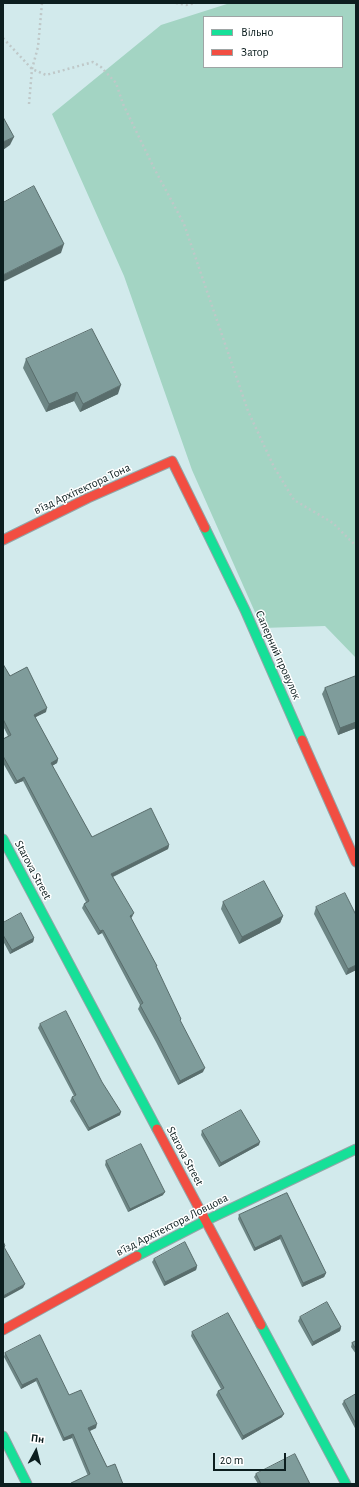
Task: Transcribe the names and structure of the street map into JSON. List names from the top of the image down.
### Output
{
  "streets": {
    "street": [
      "в’їзд Архітектора Тона",
      "Саперний провулок",
      "Starova Street",
      "в’їзд Архітектора Ловцова"
    ]
  },
  "crossings": [
    ["в’їзд Архітектора Тона", "Саперний провулок"],
    ["Starova Street", "в’їзд Архітектора Ловцова"]
  ],
  "legend": ["Вільно", "Затор"],
  "scale_bar": "20 m",
  "north": "top"
}
